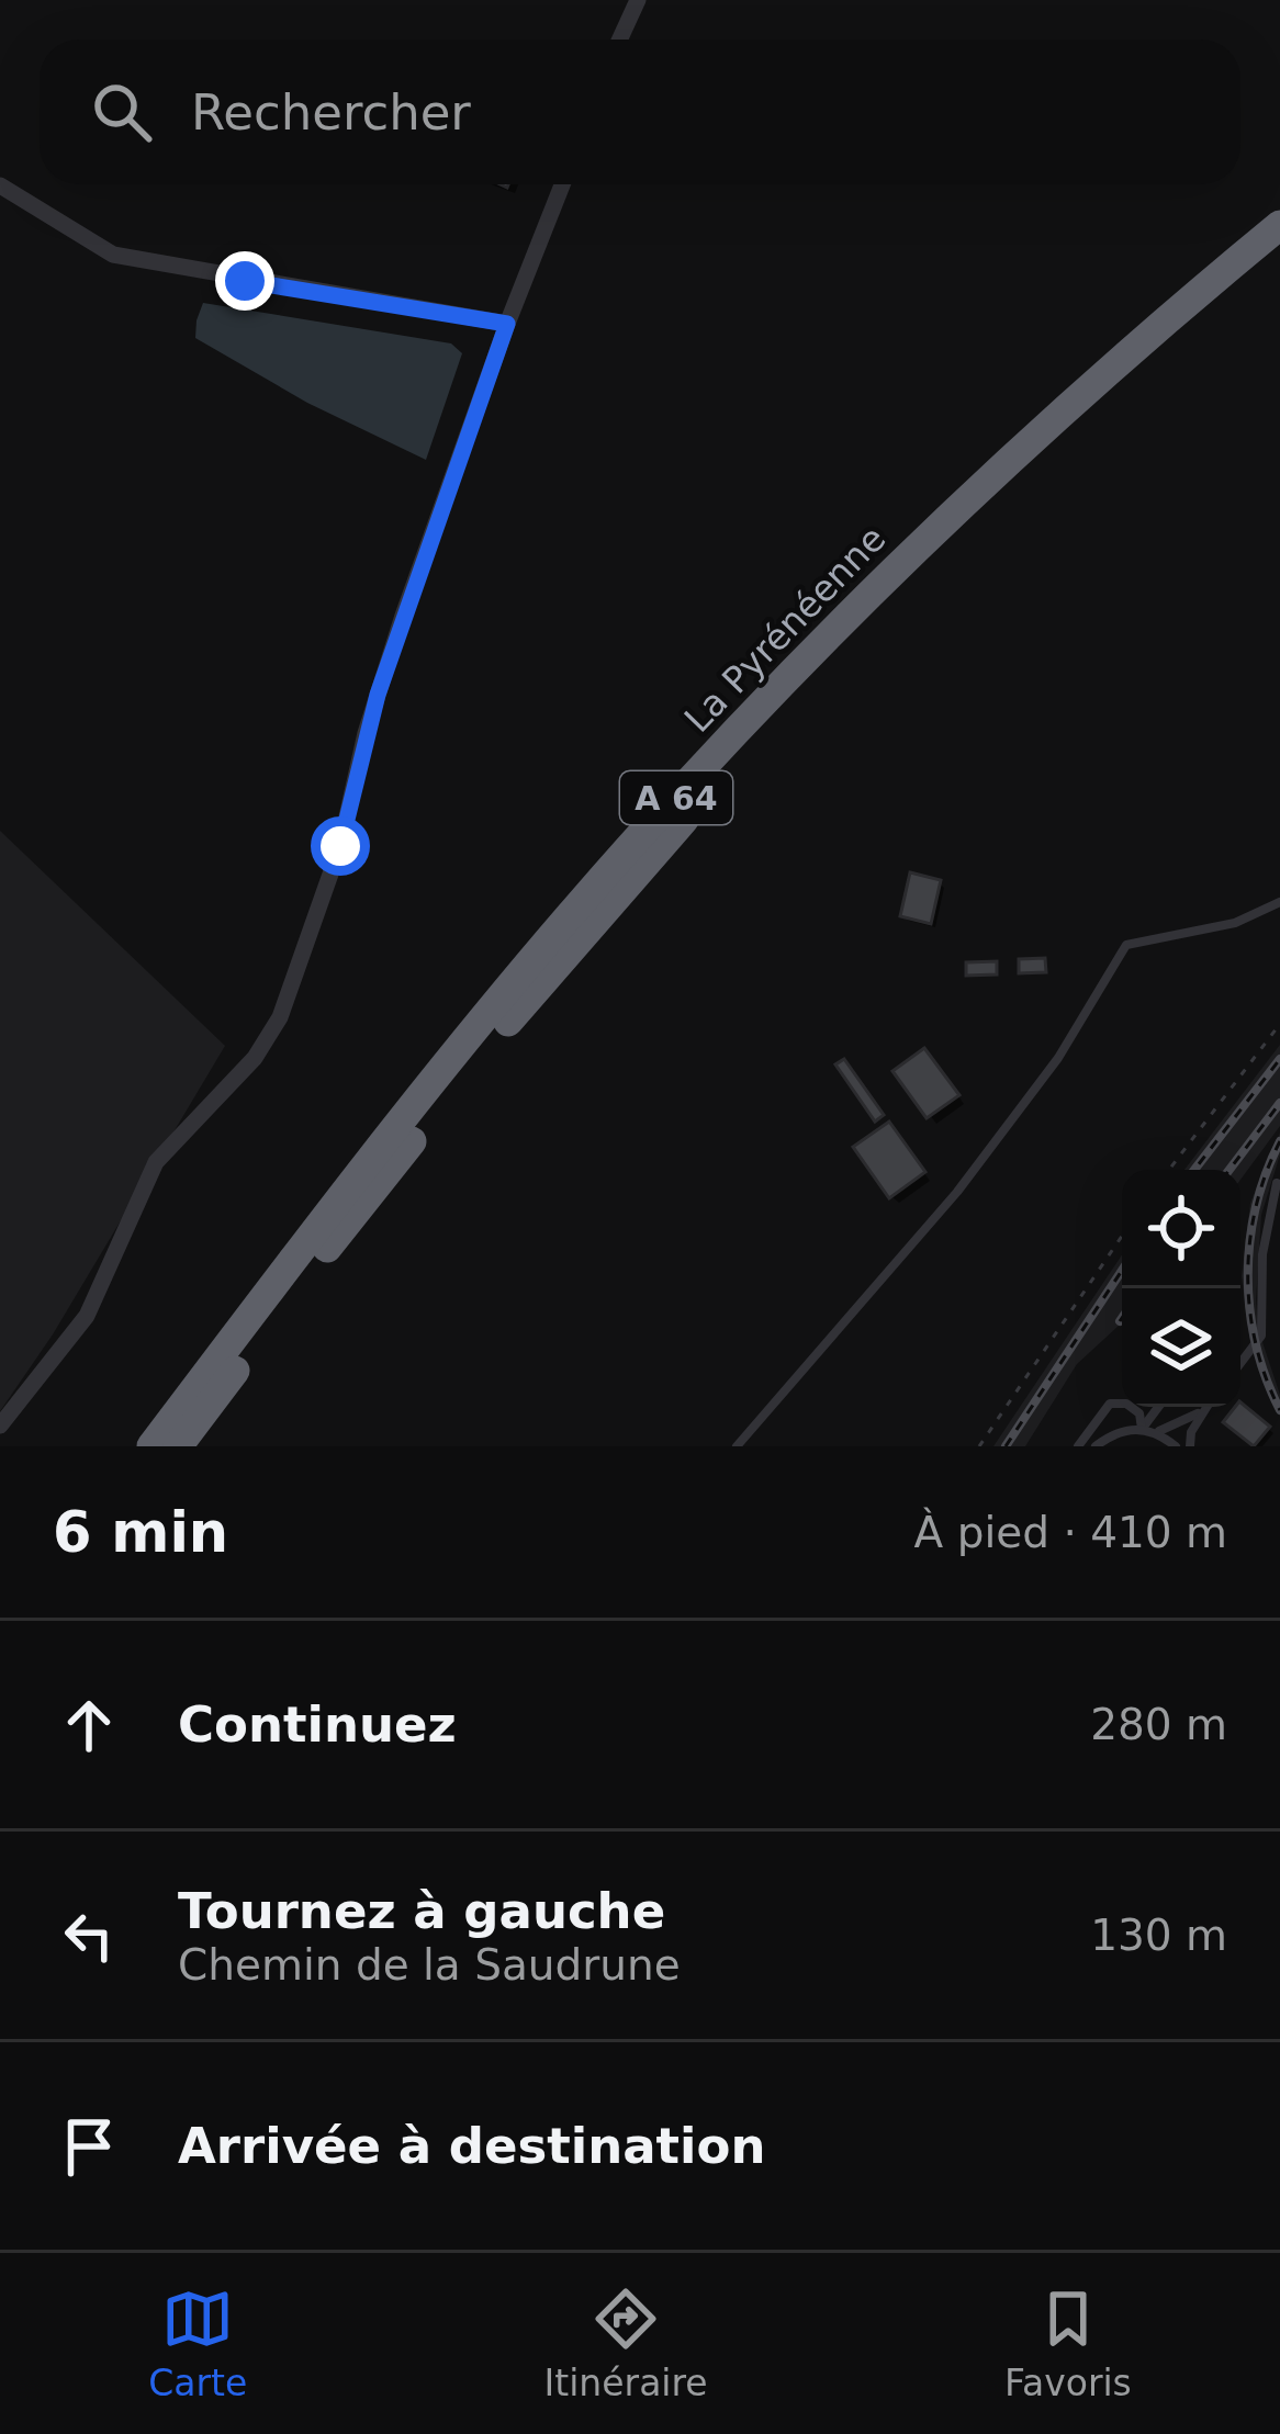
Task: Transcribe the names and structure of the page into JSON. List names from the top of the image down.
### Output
{
  "streets": {
    "highway": ["La Pyrénéenne", "A 64"]
  },
  "page": {
    "search": "Rechercher",
    "heading": ["6 min", "À pied · 410 m"],
    "list": [
      ["Continuez", "280 m"],
      ["Tournez à gauche", "Chemin de la Saudrune", "130 m"],
      "Arrivée à destination"
    ],
    "nav": ["Carte", "Itinéraire", "Favoris"]
  }
}
